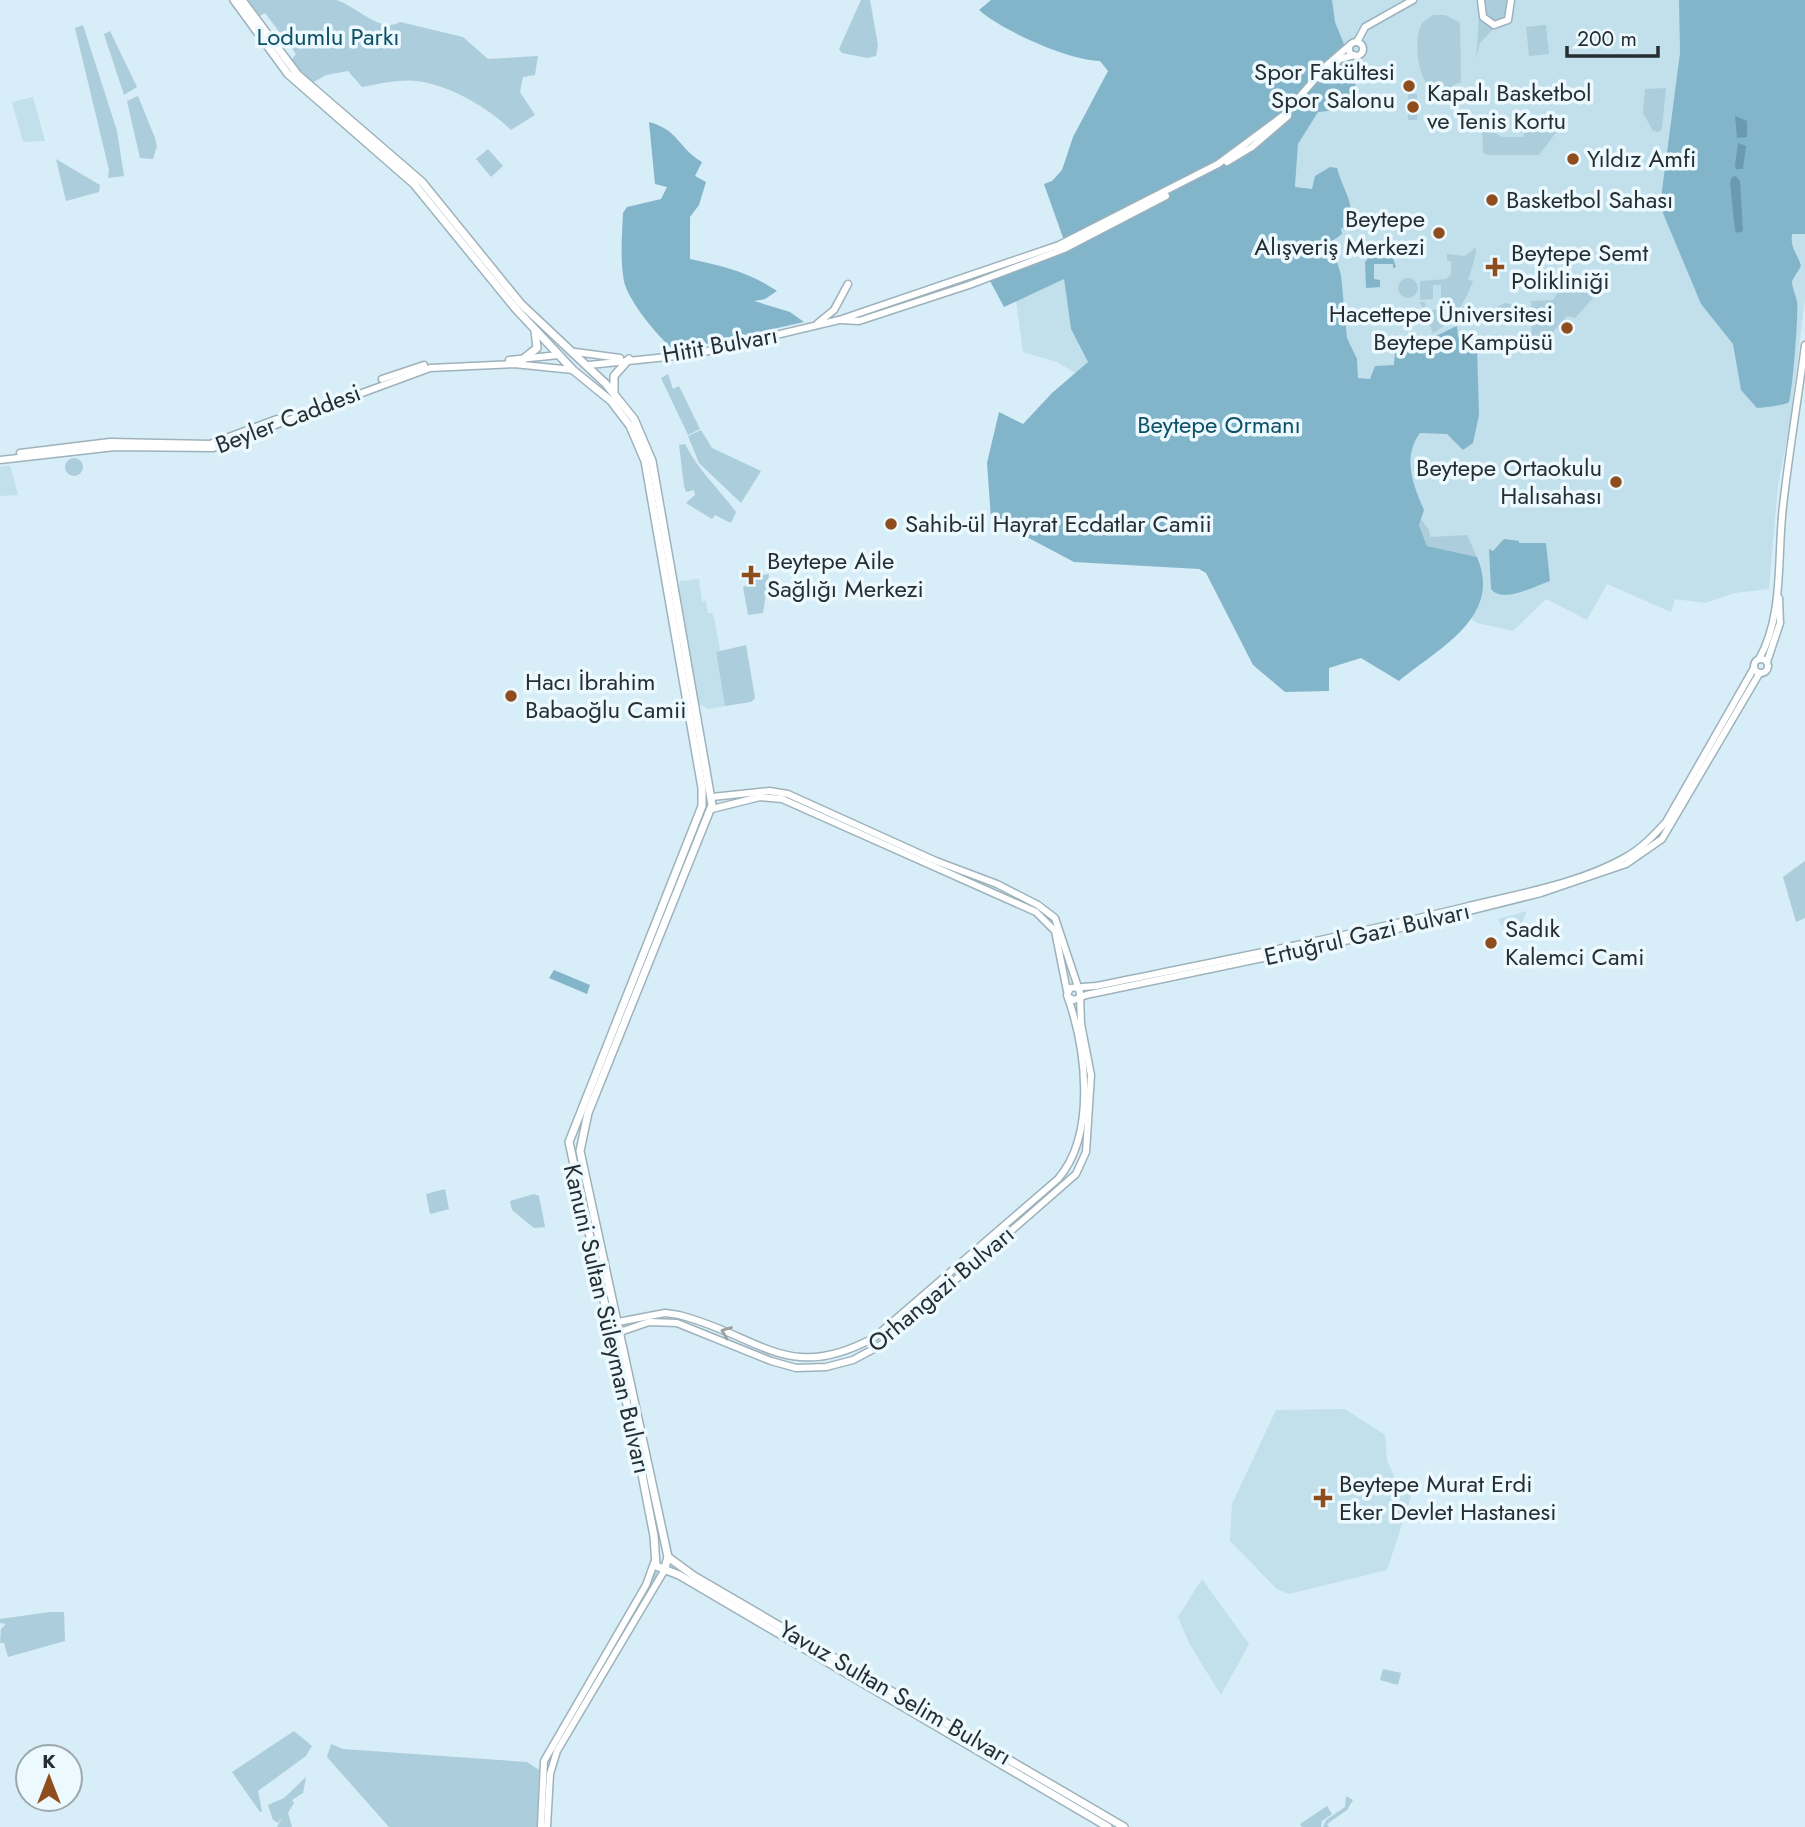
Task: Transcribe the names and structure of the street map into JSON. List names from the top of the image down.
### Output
{
  "streets": {
    "main road": [
      "Hitit Bulvarı",
      "Beyler Caddesi",
      "Ertuğrul Gazi Bulvarı",
      "Orhangazi Bulvarı",
      "Kanuni Sultan Süleyman Bulvarı",
      "Yavuz Sultan Selim Bulvarı"
    ]
  },
  "crossings": [
    ["Hitit Bulvarı", "Kanuni Sultan Süleyman Bulvarı"],
    ["Beyler Caddesi", "Kanuni Sultan Süleyman Bulvarı"],
    ["Ertuğrul Gazi Bulvarı", "Orhangazi Bulvarı"],
    ["Orhangazi Bulvarı", "Kanuni Sultan Süleyman Bulvarı"],
    ["Kanuni Sultan Süleyman Bulvarı", "Yavuz Sultan Selim Bulvarı"]
  ],
  "parks": ["Lodumlu Parkı", "Beytepe Ormanı"],
  "places": {
    "other": [
      "Spor Fakültesi Spor Salonu",
      "Kapalı Basketbol ve Tenis Kortu",
      "Yıldız Amfi",
      "Basketbol Sahası",
      "Beytepe Alışveriş Merkezi",
      "Hacettepe Üniversitesi Beytepe Kampüsü",
      "Beytepe Ortaokulu Halısahası",
      "Sahib-ül Hayrat Ecdatlar Camii",
      "Hacı İbrahim Babaoğlu Camii",
      "Sadık Kalemci Cami"
    ],
    "health": ["Beytepe Semt Polikliniği", "Beytepe Aile Sağlığı Merkezi", "Beytepe Murat Erdi Eker Devlet Hastanesi"]
  },
  "scale_bar": "200 m",
  "north": "top"
}
